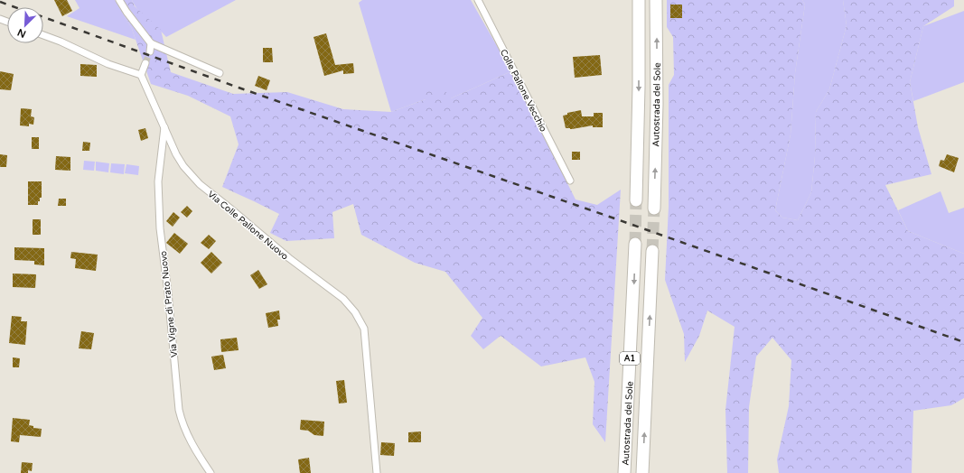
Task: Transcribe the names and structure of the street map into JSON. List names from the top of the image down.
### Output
{
  "streets": {
    "highway": ["Autostrada del Sole", "A1"],
    "street": ["Colle Pallone Vecchio", "Via Colle Pallone Nuovo", "Via Vigne di Prato Nuovo"]
  },
  "crossings": [
    ["Via Colle Pallone Nuovo", "Via Vigne di Prato Nuovo"]
  ],
  "north": "bottom left"
}
